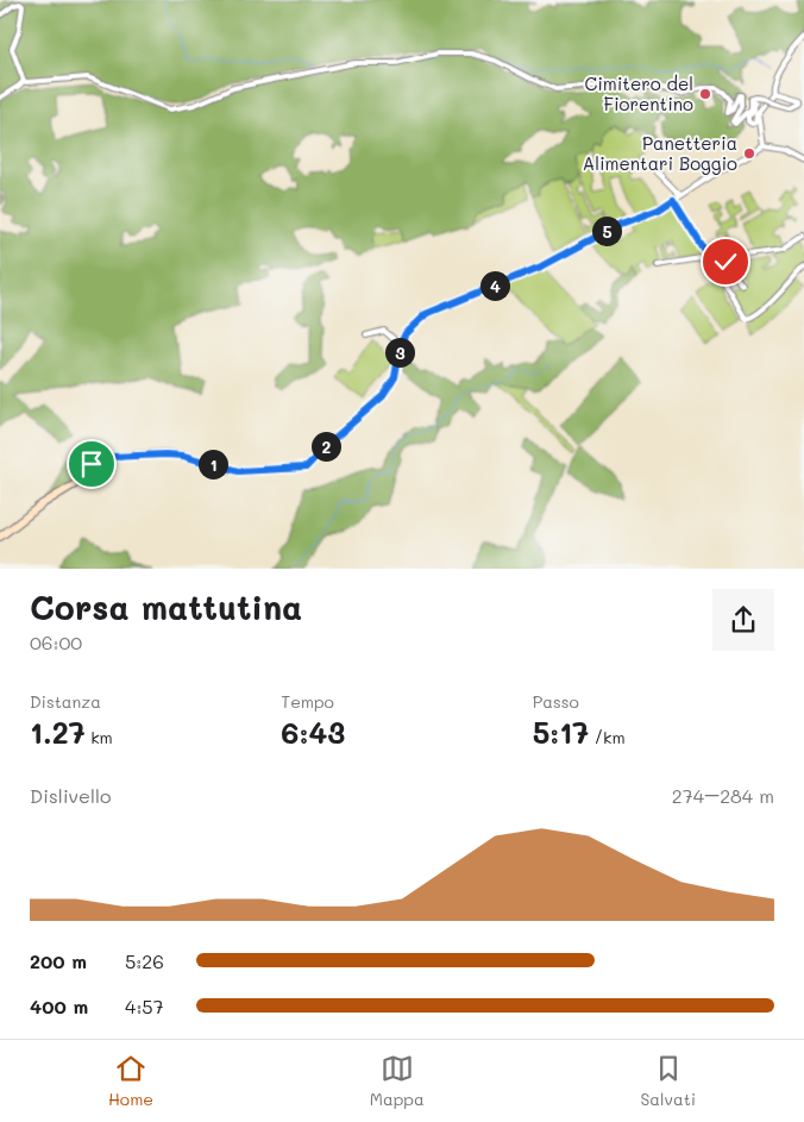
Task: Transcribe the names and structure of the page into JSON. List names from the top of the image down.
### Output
{
  "places": ["Cimitero del Fiorentino", "Panetteria Alimentari Boggio"],
  "page": {
    "pins": [
      "5",
      "4",
      "3",
      "2",
      "1"
    ],
    "heading": ["Corsa mattutina", "06:00"],
    "stats": [
      ["Distanza", "1.27 km"],
      ["Tempo", "6:43"],
      ["Passo", "5:17 /km"]
    ],
    "chart": ["Dislivello", "274–284 m"],
    "list": [
      {
        "name": "200 m",
        "note": "5:26"
      },
      {
        "name": "400 m",
        "note": "4:57"
      }
    ],
    "tabs": ["Home", "Mappa", "Salvati"]
  }
}
